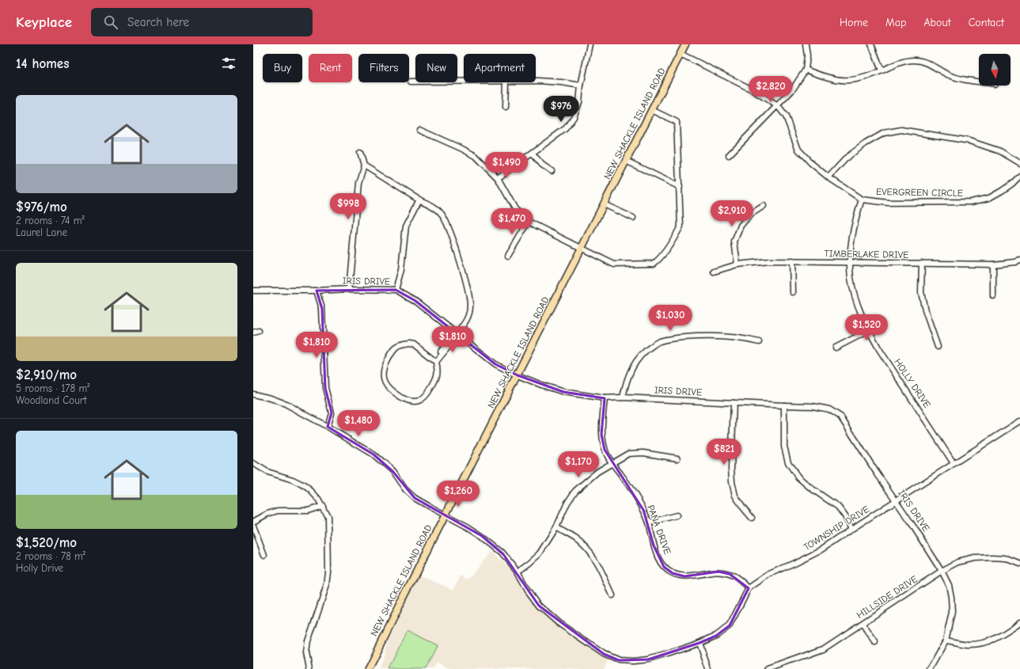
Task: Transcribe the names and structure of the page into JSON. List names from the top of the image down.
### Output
{
  "streets": {
    "main road": ["NEW SHACKLE ISLAND ROAD"],
    "street": [
      "EVERGREEN CIRCLE",
      "TIMBERLAKE DRIVE",
      "IRIS DRIVE",
      "HOLLY DRIVE",
      "TOWNSHIP DRIVE",
      "PANA DRIVE",
      "HILLSIDE DRIVE"
    ]
  },
  "crossings": [
    ["NEW SHACKLE ISLAND ROAD", "EVERGREEN CIRCLE"],
    ["NEW SHACKLE ISLAND ROAD", "IRIS DRIVE"],
    ["NEW SHACKLE ISLAND ROAD", "TOWNSHIP DRIVE"],
    ["EVERGREEN CIRCLE", "HOLLY DRIVE"],
    ["TIMBERLAKE DRIVE", "HOLLY DRIVE"],
    ["IRIS DRIVE", "TOWNSHIP DRIVE"],
    ["IRIS DRIVE", "PANA DRIVE"],
    ["IRIS DRIVE", "HILLSIDE DRIVE"],
    ["HOLLY DRIVE", "TOWNSHIP DRIVE"],
    ["TOWNSHIP DRIVE", "PANA DRIVE"]
  ],
  "north": "bottom",
  "page": {
    "header": "Keyplace",
    "search": "Search here",
    "nav": [
      "Home",
      "Map",
      "About",
      "Contact"
    ],
    "heading": "14 homes",
    "chip": [
      "Buy",
      "Rent",
      "Filters",
      "New",
      "Apartment"
    ],
    "price": [
      "$2,820",
      "$976",
      "$1,490",
      "$998",
      "$2,910",
      "$1,470",
      "$1,030",
      "$1,520",
      "$1,810",
      "$1,810",
      "$1,480",
      "$821",
      "$1,170",
      "$1,260"
    ],
    "list": [
      {
        "name": "$976/mo",
        "note": "2 rooms · 74 m² · Laurel Lane"
      },
      {
        "name": "$2,910/mo",
        "note": "5 rooms · 178 m² · Woodland Court"
      },
      {
        "name": "$1,520/mo",
        "note": "2 rooms · 78 m² · Holly Drive"
      }
    ]
  }
}
